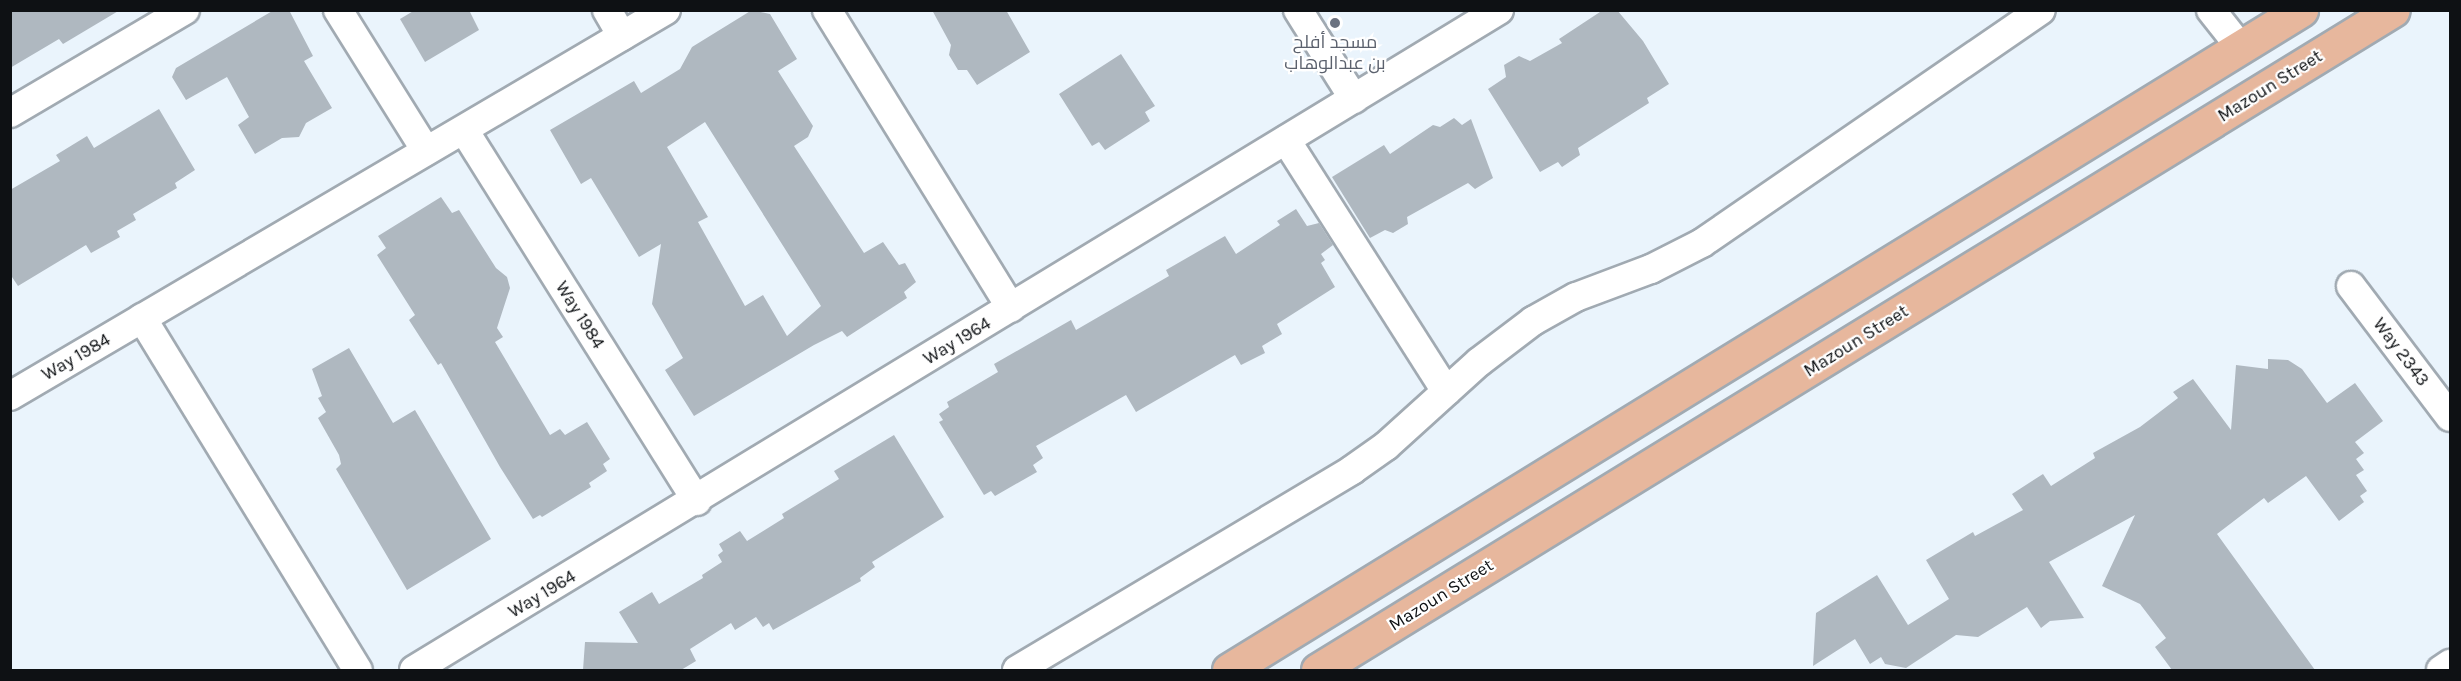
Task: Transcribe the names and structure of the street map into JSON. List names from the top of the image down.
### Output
{
  "streets": {
    "main road": ["Mazoun Street"],
    "street": ["Way 1984", "Way 1964", "Way 2343"]
  },
  "crossings": [
    ["Way 1984", "Way 1964"]
  ],
  "places": ["مسجد أفلح بن عبدالوهاب"]
}
